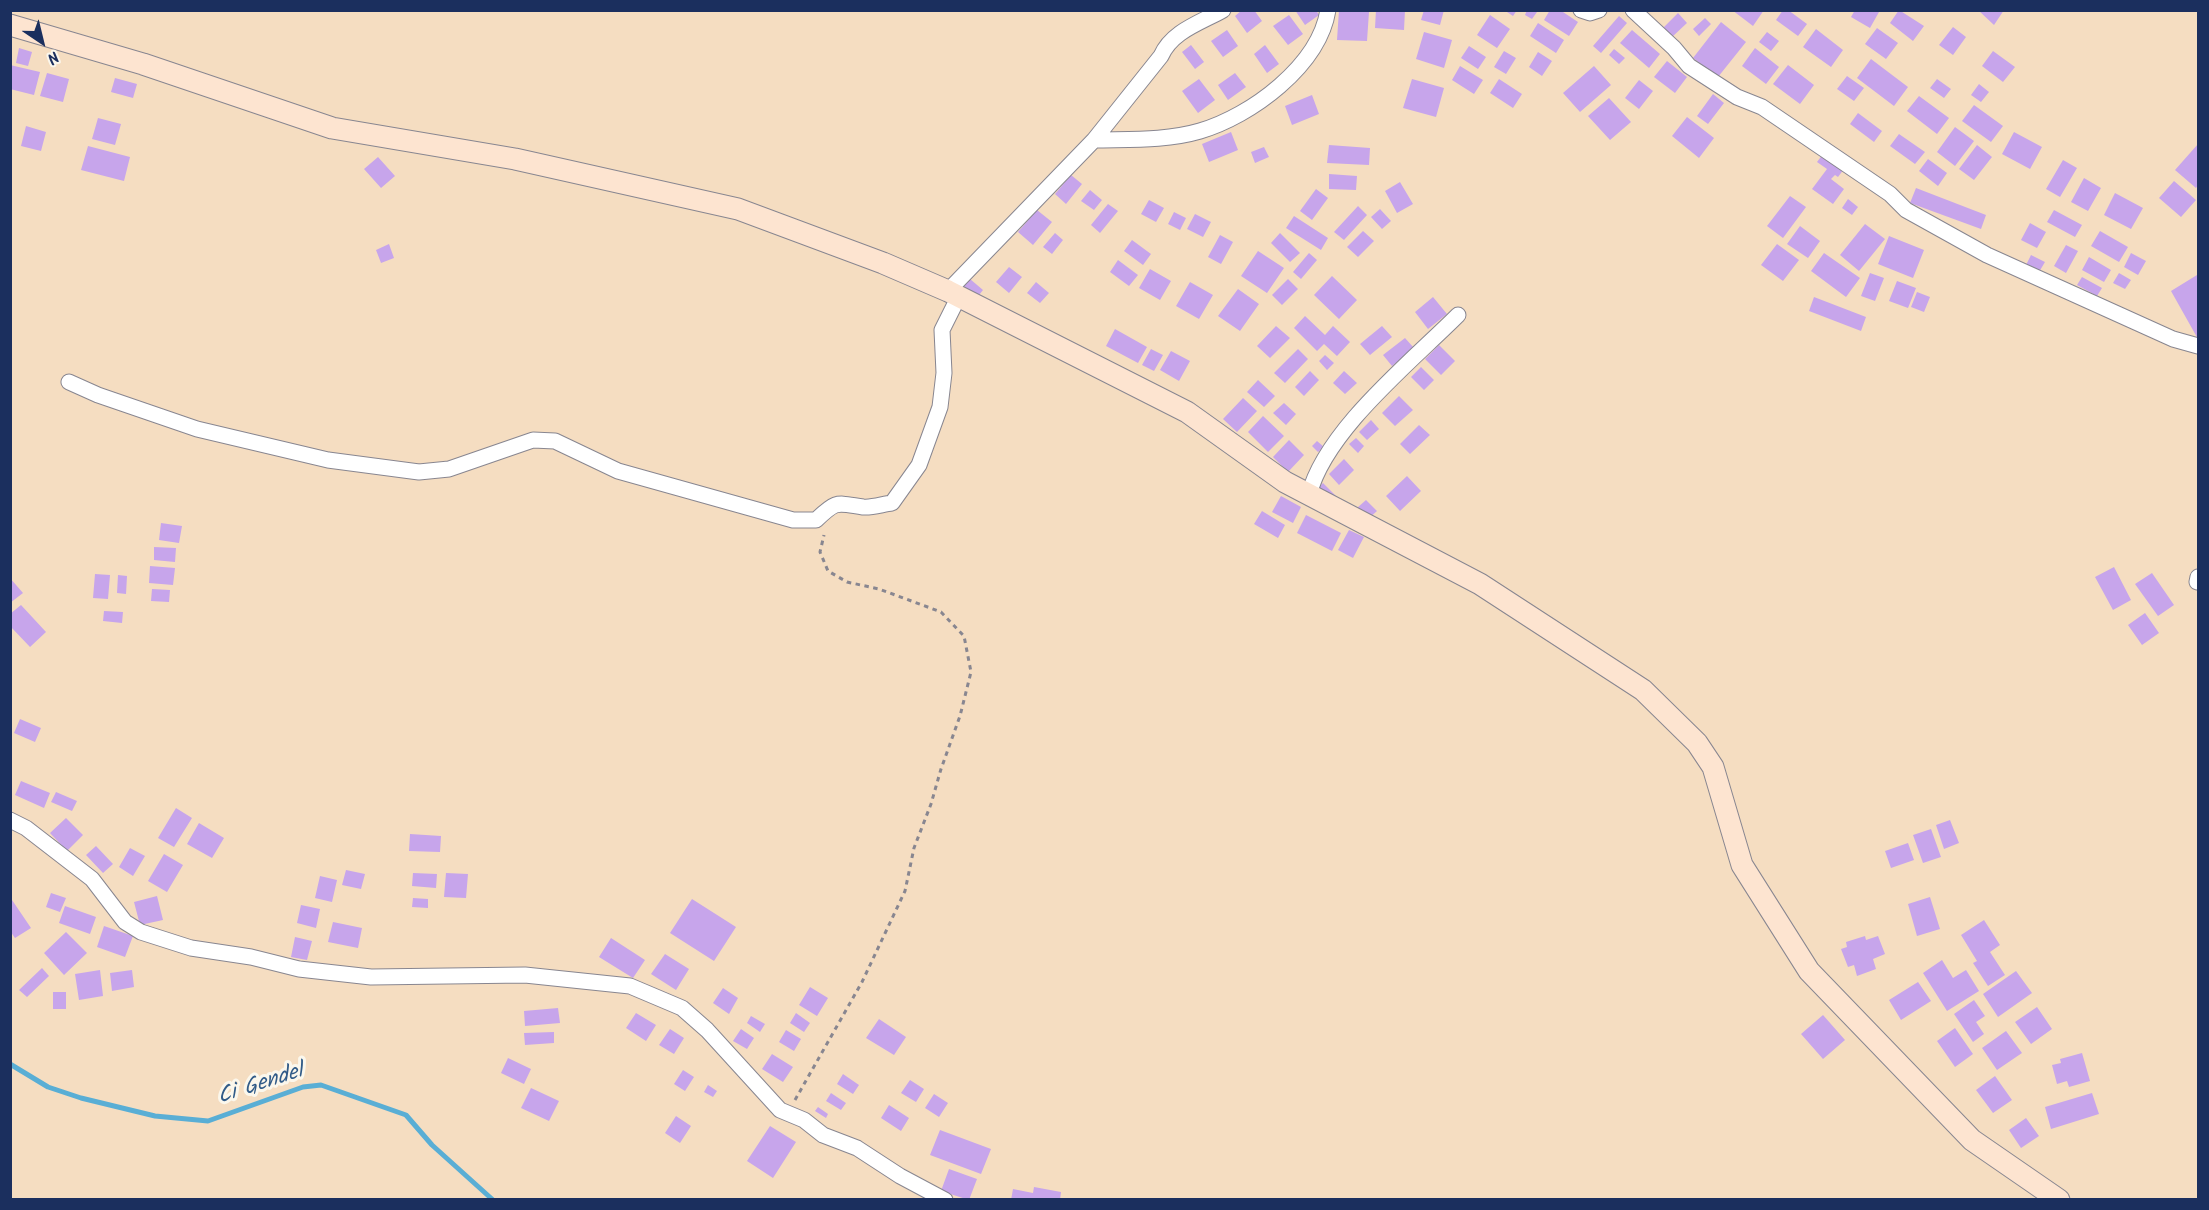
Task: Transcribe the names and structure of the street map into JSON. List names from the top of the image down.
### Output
{
  "water": ["Ci Gendel"],
  "north": "bottom right"
}
